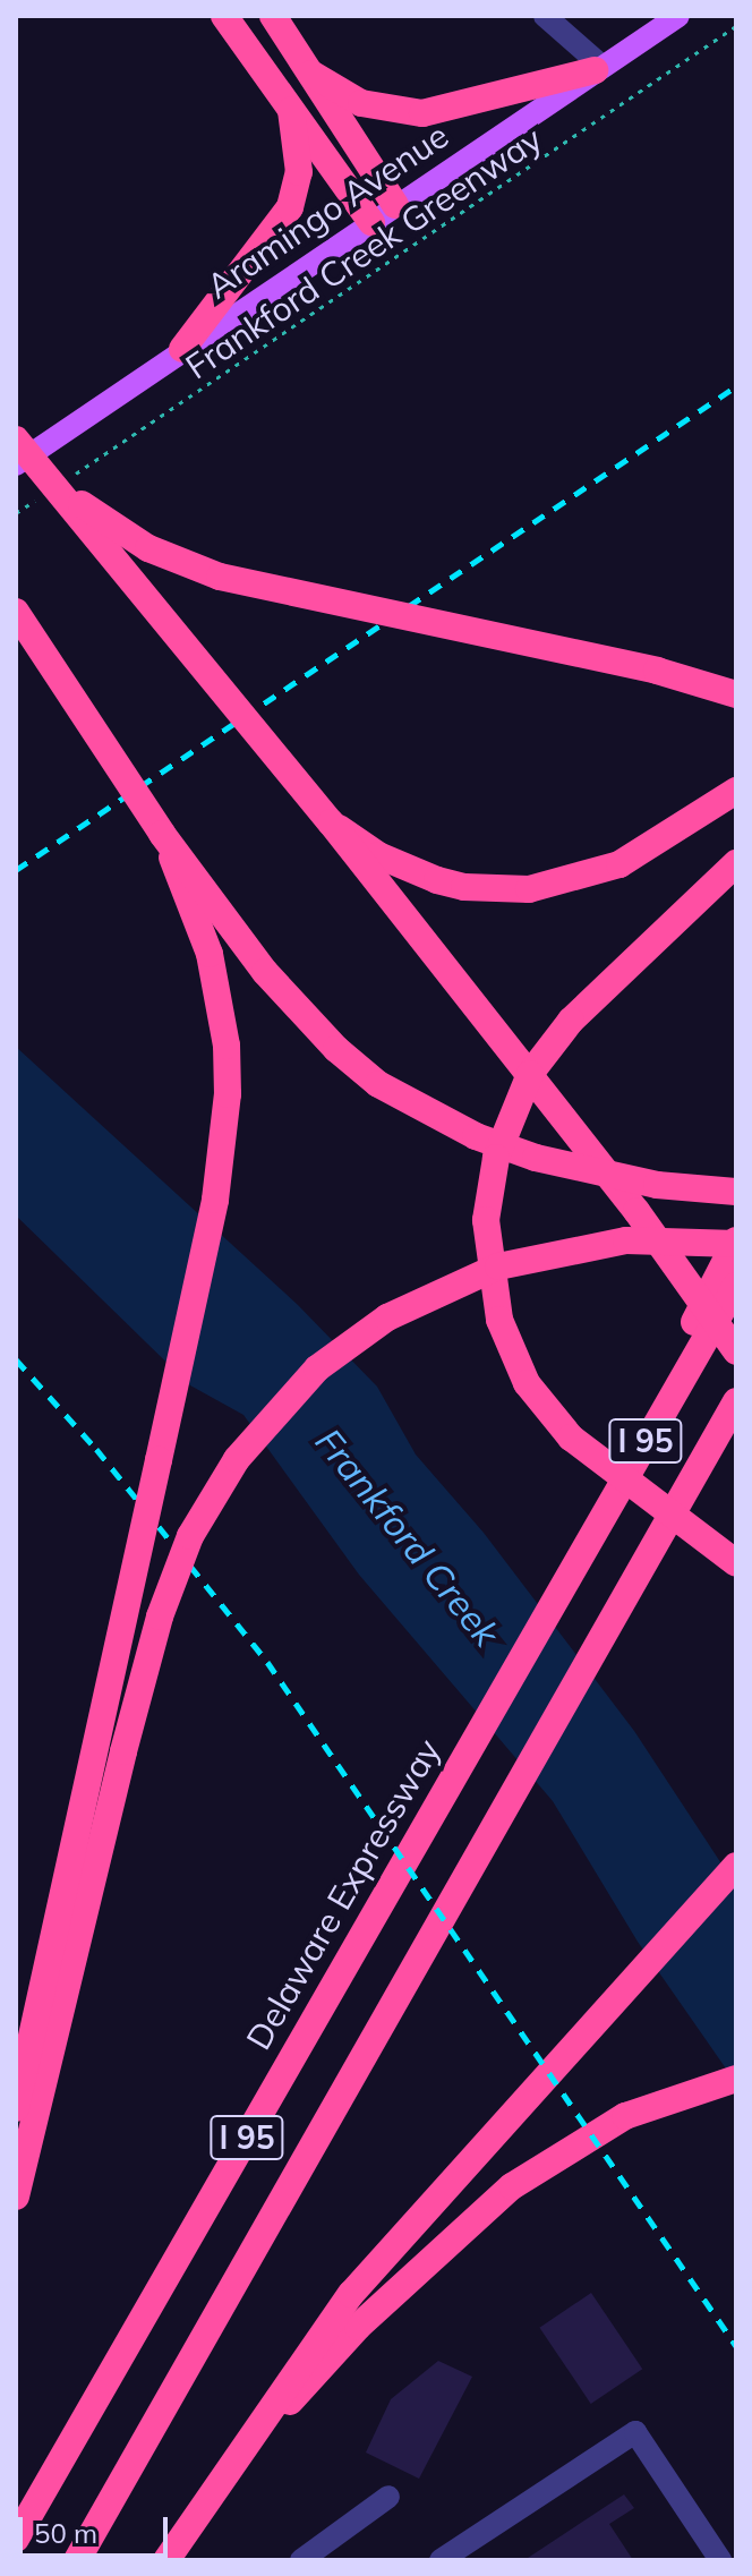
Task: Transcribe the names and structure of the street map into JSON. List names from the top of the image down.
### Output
{
  "streets": {
    "highway": ["I 95", "Delaware Expressway"],
    "main road": ["Aramingo Avenue"],
    "path": ["Frankford Creek Greenway"]
  },
  "water": ["Frankford Creek"],
  "scale_bar": "50 m"
}
